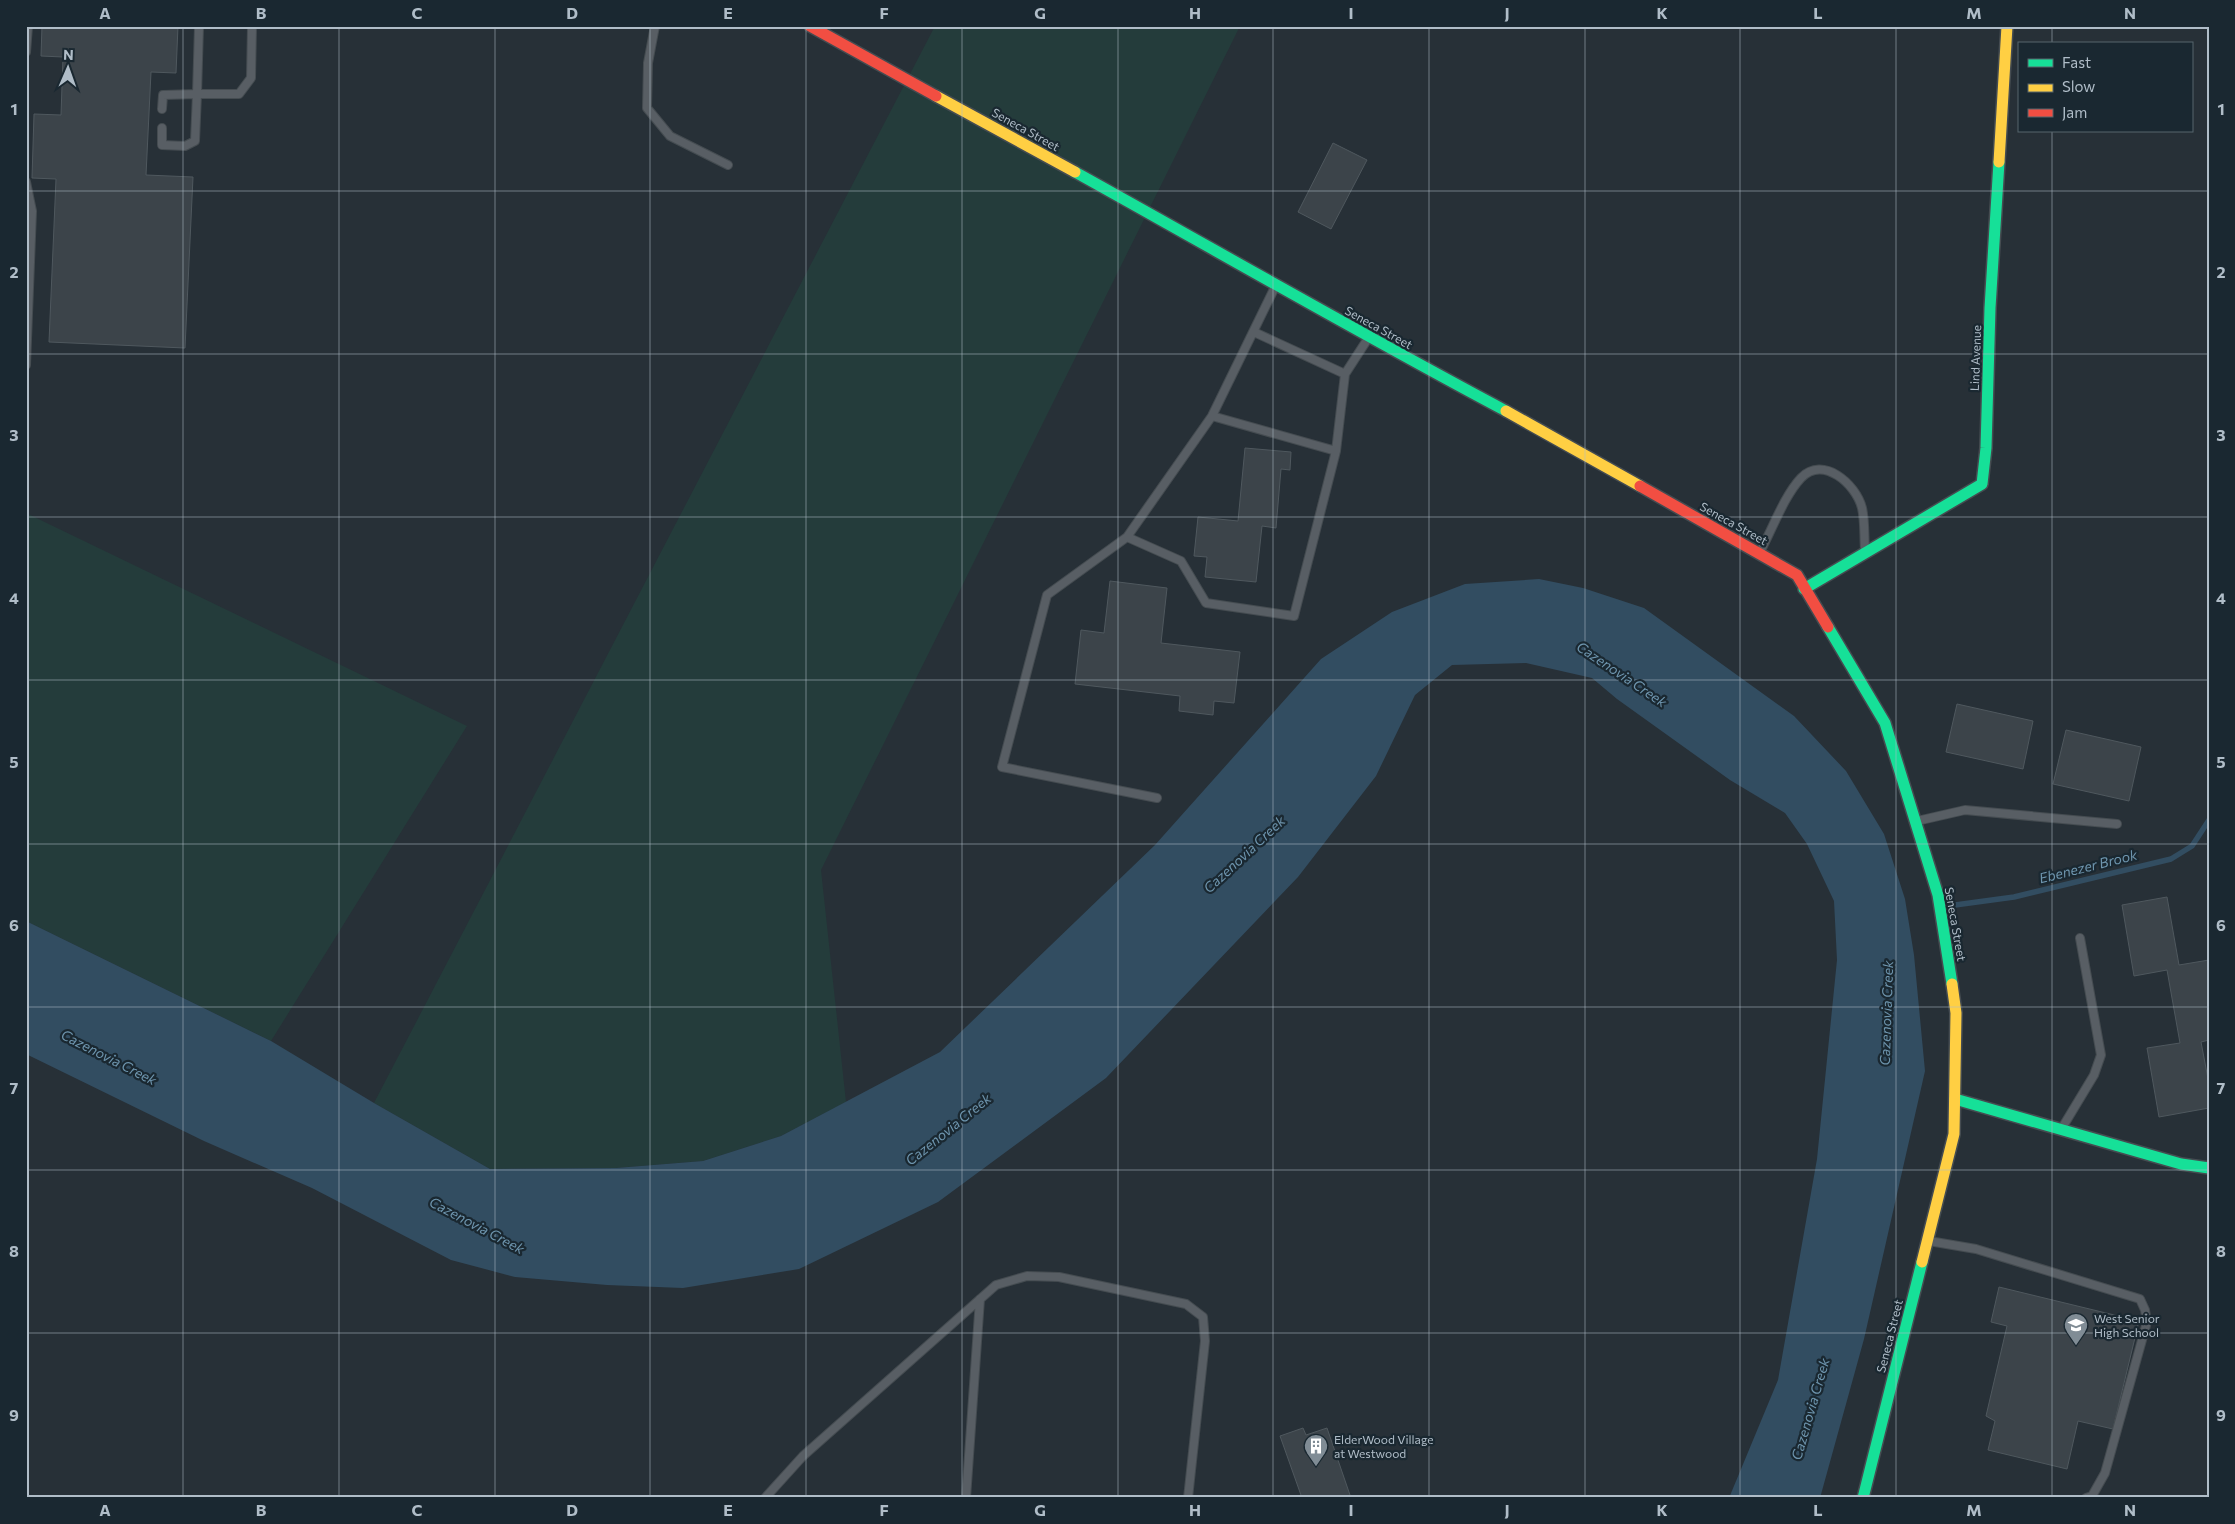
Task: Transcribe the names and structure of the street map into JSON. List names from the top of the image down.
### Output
{
  "streets": {
    "street": ["Seneca Street", "Lind Avenue"]
  },
  "crossings": [
    ["Seneca Street", "Lind Avenue"]
  ],
  "water": ["Cazenovia Creek", "Ebenezer Brook"],
  "places": {
    "school or university": ["West Senior High School"],
    "building": ["ElderWood Village at Westwood"]
  },
  "legend": ["Fast", "Slow", "Jam"],
  "north": "top",
  "grid": {
    "columns": [
      "A",
      "B",
      "C",
      "D",
      "E",
      "F",
      "G",
      "H",
      "I",
      "J",
      "K",
      "L",
      "M",
      "N"
    ],
    "rows": [
      "1",
      "2",
      "3",
      "4",
      "5",
      "6",
      "7",
      "8",
      "9"
    ]
  }
}
